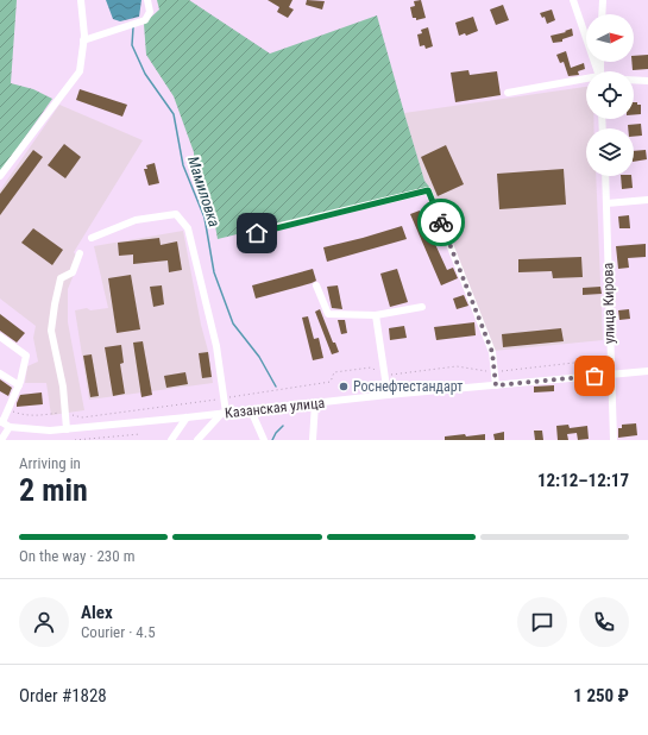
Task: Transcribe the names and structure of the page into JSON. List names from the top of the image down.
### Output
{
  "streets": {
    "street": ["улица Кирова", "Казанская улица"]
  },
  "crossings": [
    ["улица Кирова", "Казанская улица"]
  ],
  "water": ["Мамиловка"],
  "places": ["Роснефтестандарт"],
  "north": "right",
  "page": {
    "heading": ["2 min", "Arriving in", "12:12–12:17"],
    "panel": [
      "Alex",
      "Courier · 4.5",
      "Order #1828",
      "1 250 ₽"
    ],
    "bar": "On the way · 230 m"
  }
}
